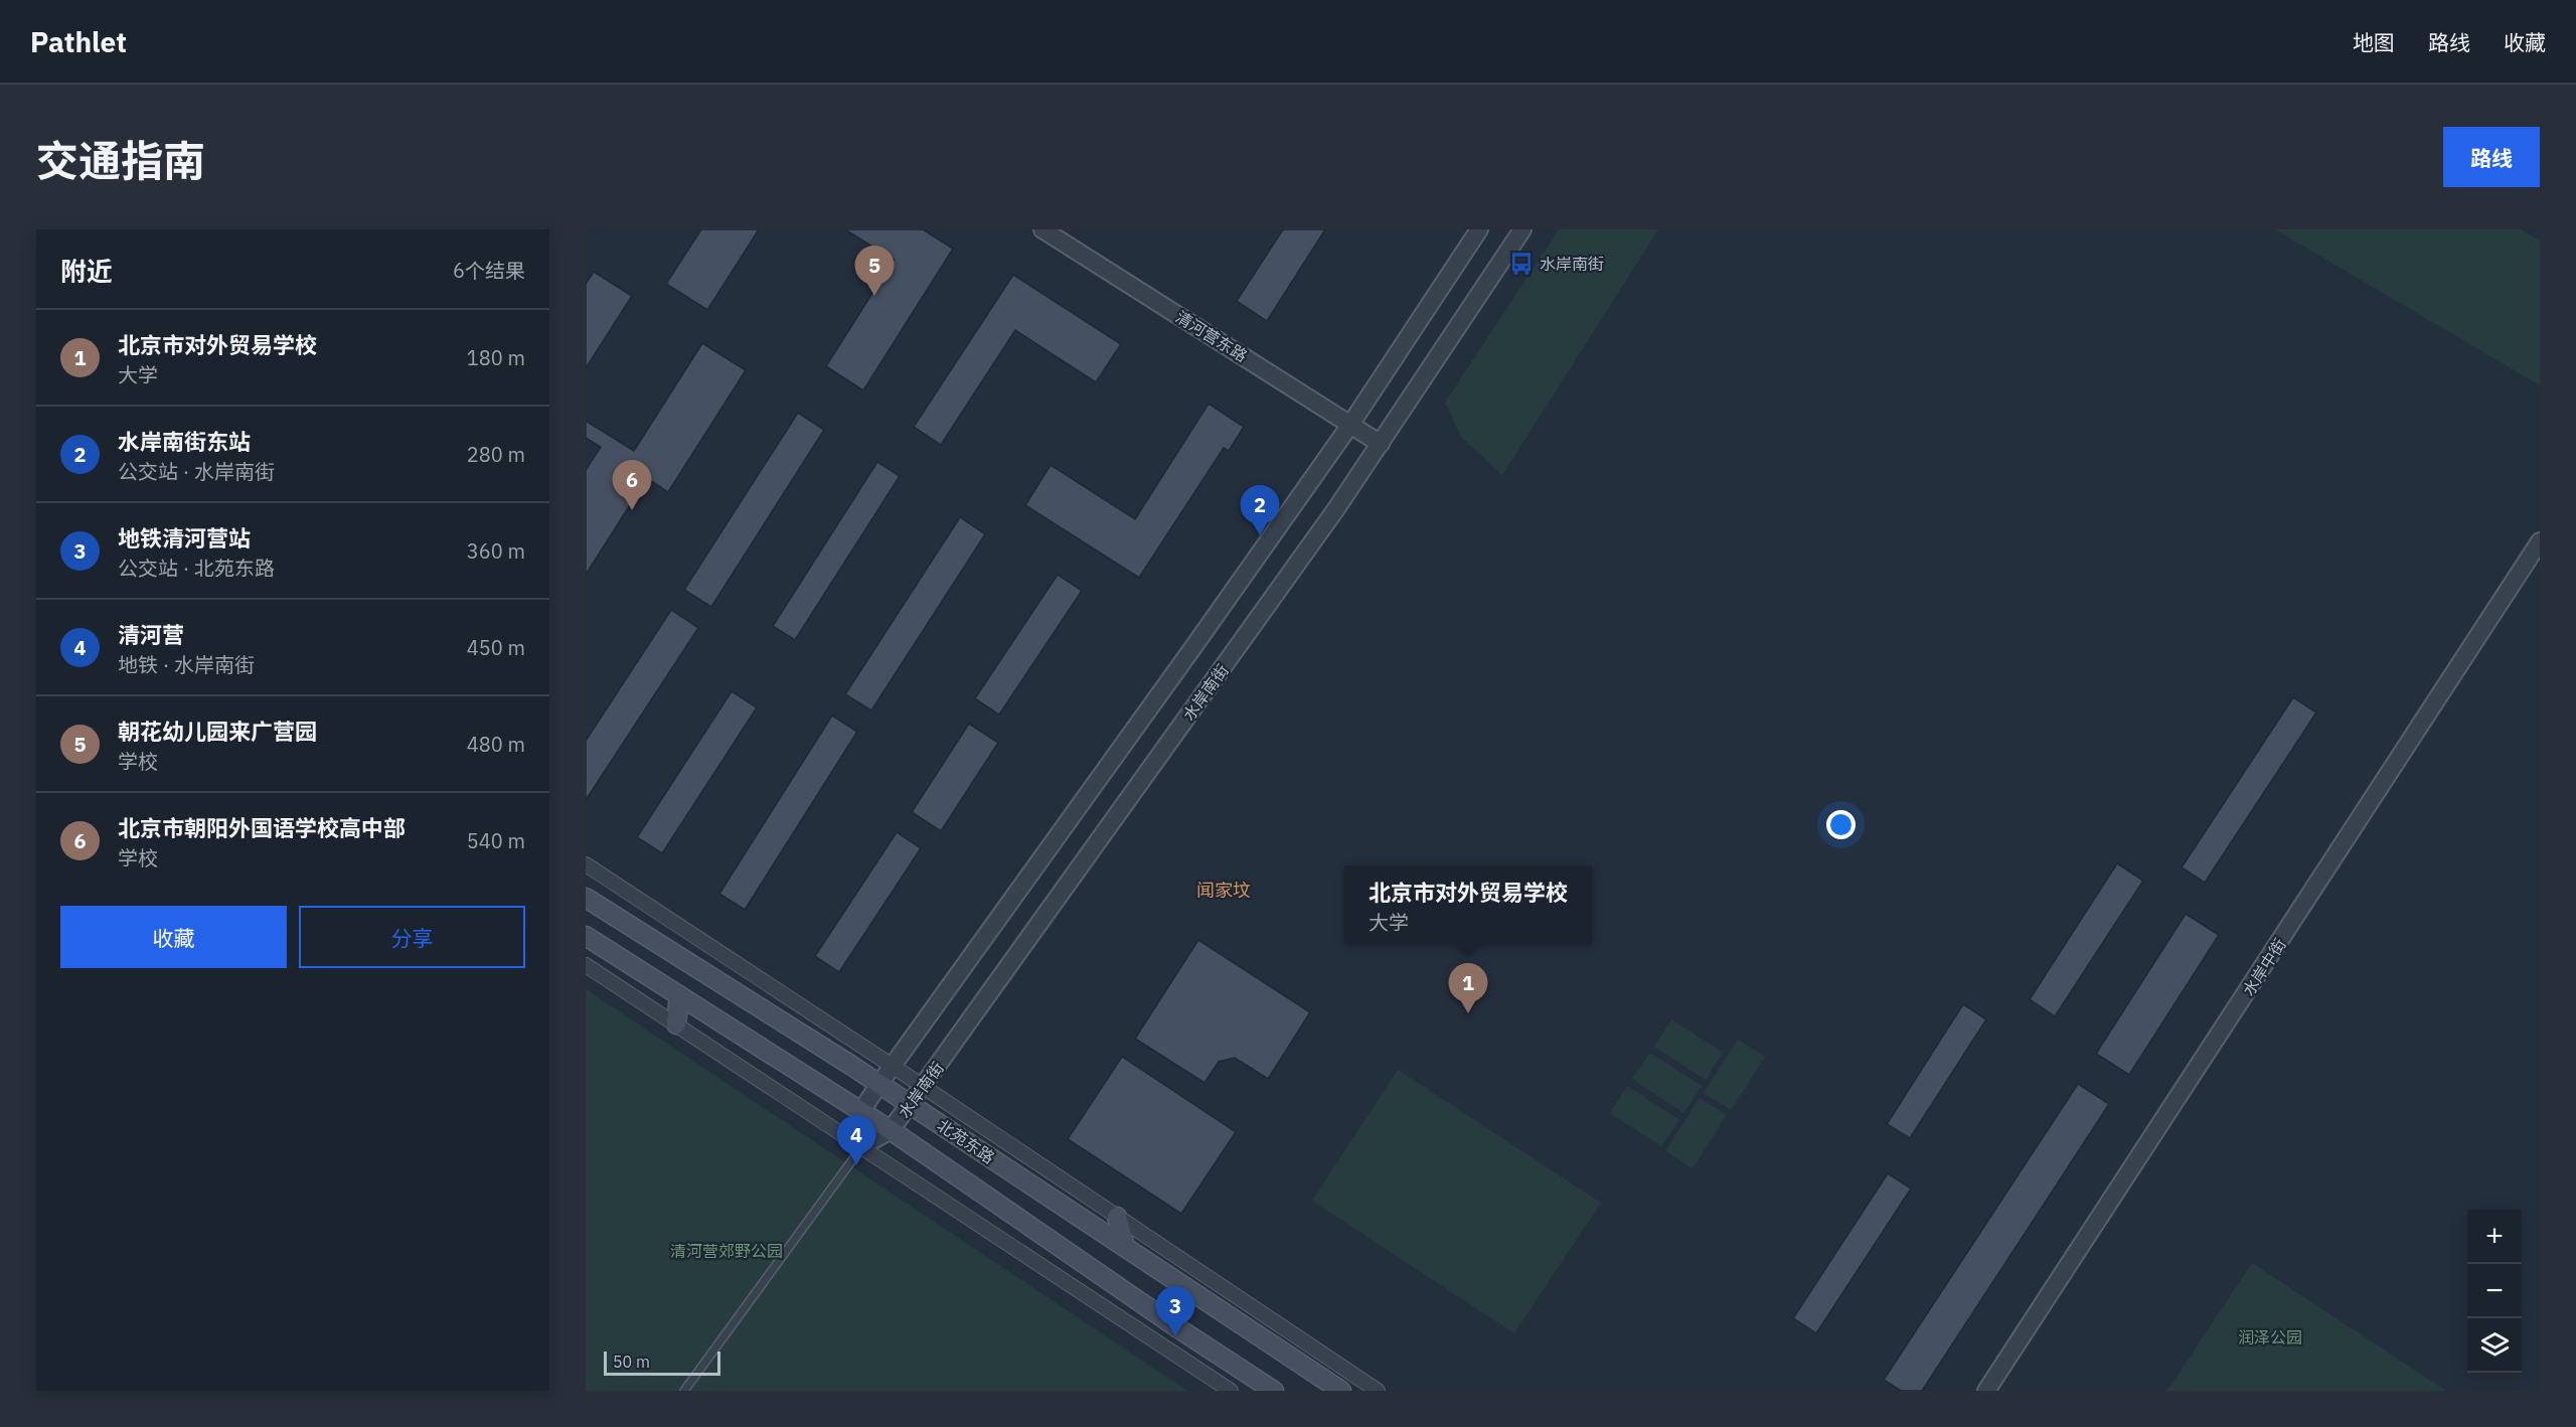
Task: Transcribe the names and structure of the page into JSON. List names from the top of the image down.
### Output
{
  "streets": {
    "main road": ["北苑东路"],
    "street": ["清河营东路", "水岸南街", "水岸中街"]
  },
  "crossings": [
    ["清河营东路", "水岸南街"],
    ["水岸南街", "北苑东路"]
  ],
  "districts": ["闻家坟"],
  "parks": ["清河营郊野公园", "润泽公园"],
  "places": {
    "bus stop": ["水岸南街"]
  },
  "scale_bar": "50 m",
  "page": {
    "header": "Pathlet",
    "nav": ["地图", "路线", "收藏"],
    "title": "交通指南",
    "buttons": [
      "路线",
      ["收藏", "分享"]
    ],
    "heading": ["附近", "6个结果"],
    "pins": [
      "5",
      "6",
      "2",
      "1",
      "4",
      "3"
    ],
    "list": [
      {
        "mark": "1",
        "name": "北京市对外贸易学校",
        "note": "大学",
        "value": "180 m"
      },
      {
        "mark": "2",
        "name": "水岸南街东站",
        "note": "公交站 · 水岸南街",
        "value": "280 m"
      },
      {
        "mark": "3",
        "name": "地铁清河营站",
        "note": "公交站 · 北苑东路",
        "value": "360 m"
      },
      {
        "mark": "4",
        "name": "清河营",
        "note": "地铁 · 水岸南街",
        "value": "450 m"
      },
      {
        "mark": "5",
        "name": "朝花幼儿园来广营园",
        "note": "学校",
        "value": "480 m"
      },
      {
        "mark": "6",
        "name": "北京市朝阳外国语学校高中部",
        "note": "学校",
        "value": "540 m"
      }
    ],
    "popup": ["北京市对外贸易学校", "大学"],
    "map_buttons": ["+", "−"],
    "scale": "50 m"
  }
}
